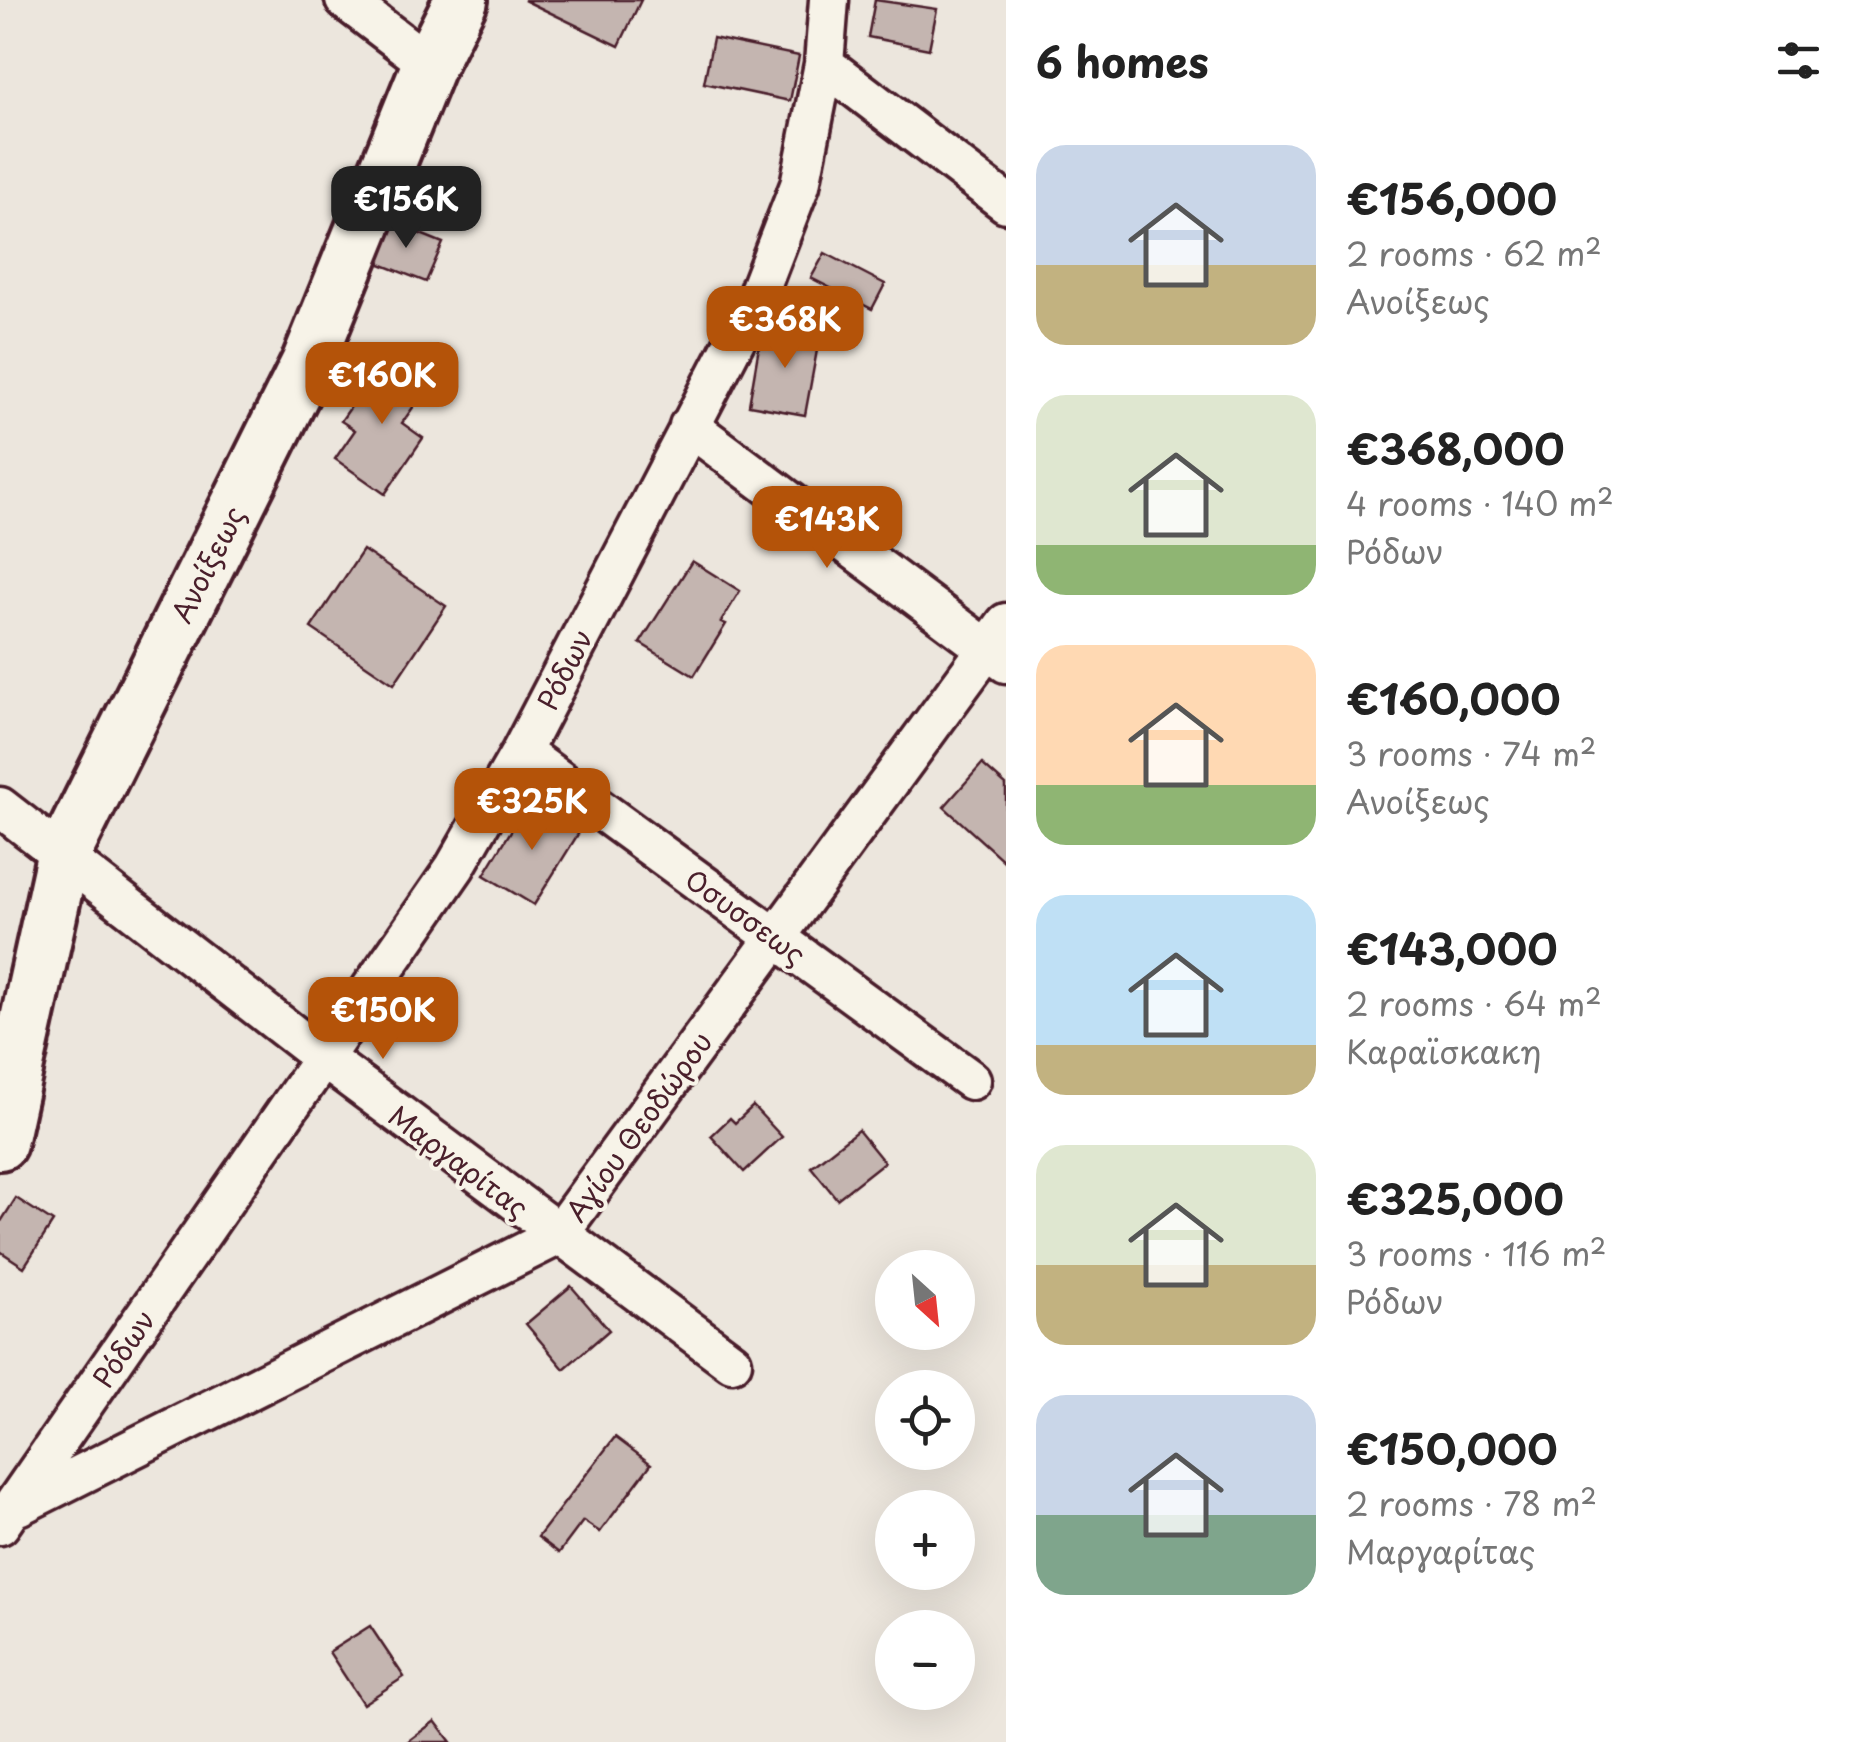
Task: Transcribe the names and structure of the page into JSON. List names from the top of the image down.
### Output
{
  "streets": {
    "street": [
      "Ανοίξεως",
      "Ρόδων",
      "Οσυσσεως",
      "Αγίου Θεοδώρου",
      "Μαργαρίτας"
    ]
  },
  "crossings": [
    ["Ανοίξεως", "Μαργαρίτας"],
    ["Ρόδων", "Οσυσσεως"],
    ["Ρόδων", "Αγίου Θεοδώρου"],
    ["Ρόδων", "Μαργαρίτας"],
    ["Οσυσσεως", "Αγίου Θεοδώρου"],
    ["Αγίου Θεοδώρου", "Μαργαρίτας"]
  ],
  "north": "bottom right",
  "page": {
    "heading": "6 homes",
    "list": [
      {
        "name": "€156,000",
        "note": "2 rooms · 62 m² · Ανοίξεως"
      },
      {
        "name": "€368,000",
        "note": "4 rooms · 140 m² · Ρόδων"
      },
      {
        "name": "€160,000",
        "note": "3 rooms · 74 m² · Ανοίξεως"
      },
      {
        "name": "€143,000",
        "note": "2 rooms · 64 m² · Καραϊσκακη"
      },
      {
        "name": "€325,000",
        "note": "3 rooms · 116 m² · Ρόδων"
      },
      {
        "name": "€150,000",
        "note": "2 rooms · 78 m² · Μαργαρίτας"
      }
    ],
    "price": [
      "€156K",
      "€368K",
      "€160K",
      "€143K",
      "€325K",
      "€150K"
    ],
    "map_buttons": ["+", "−"]
  }
}
